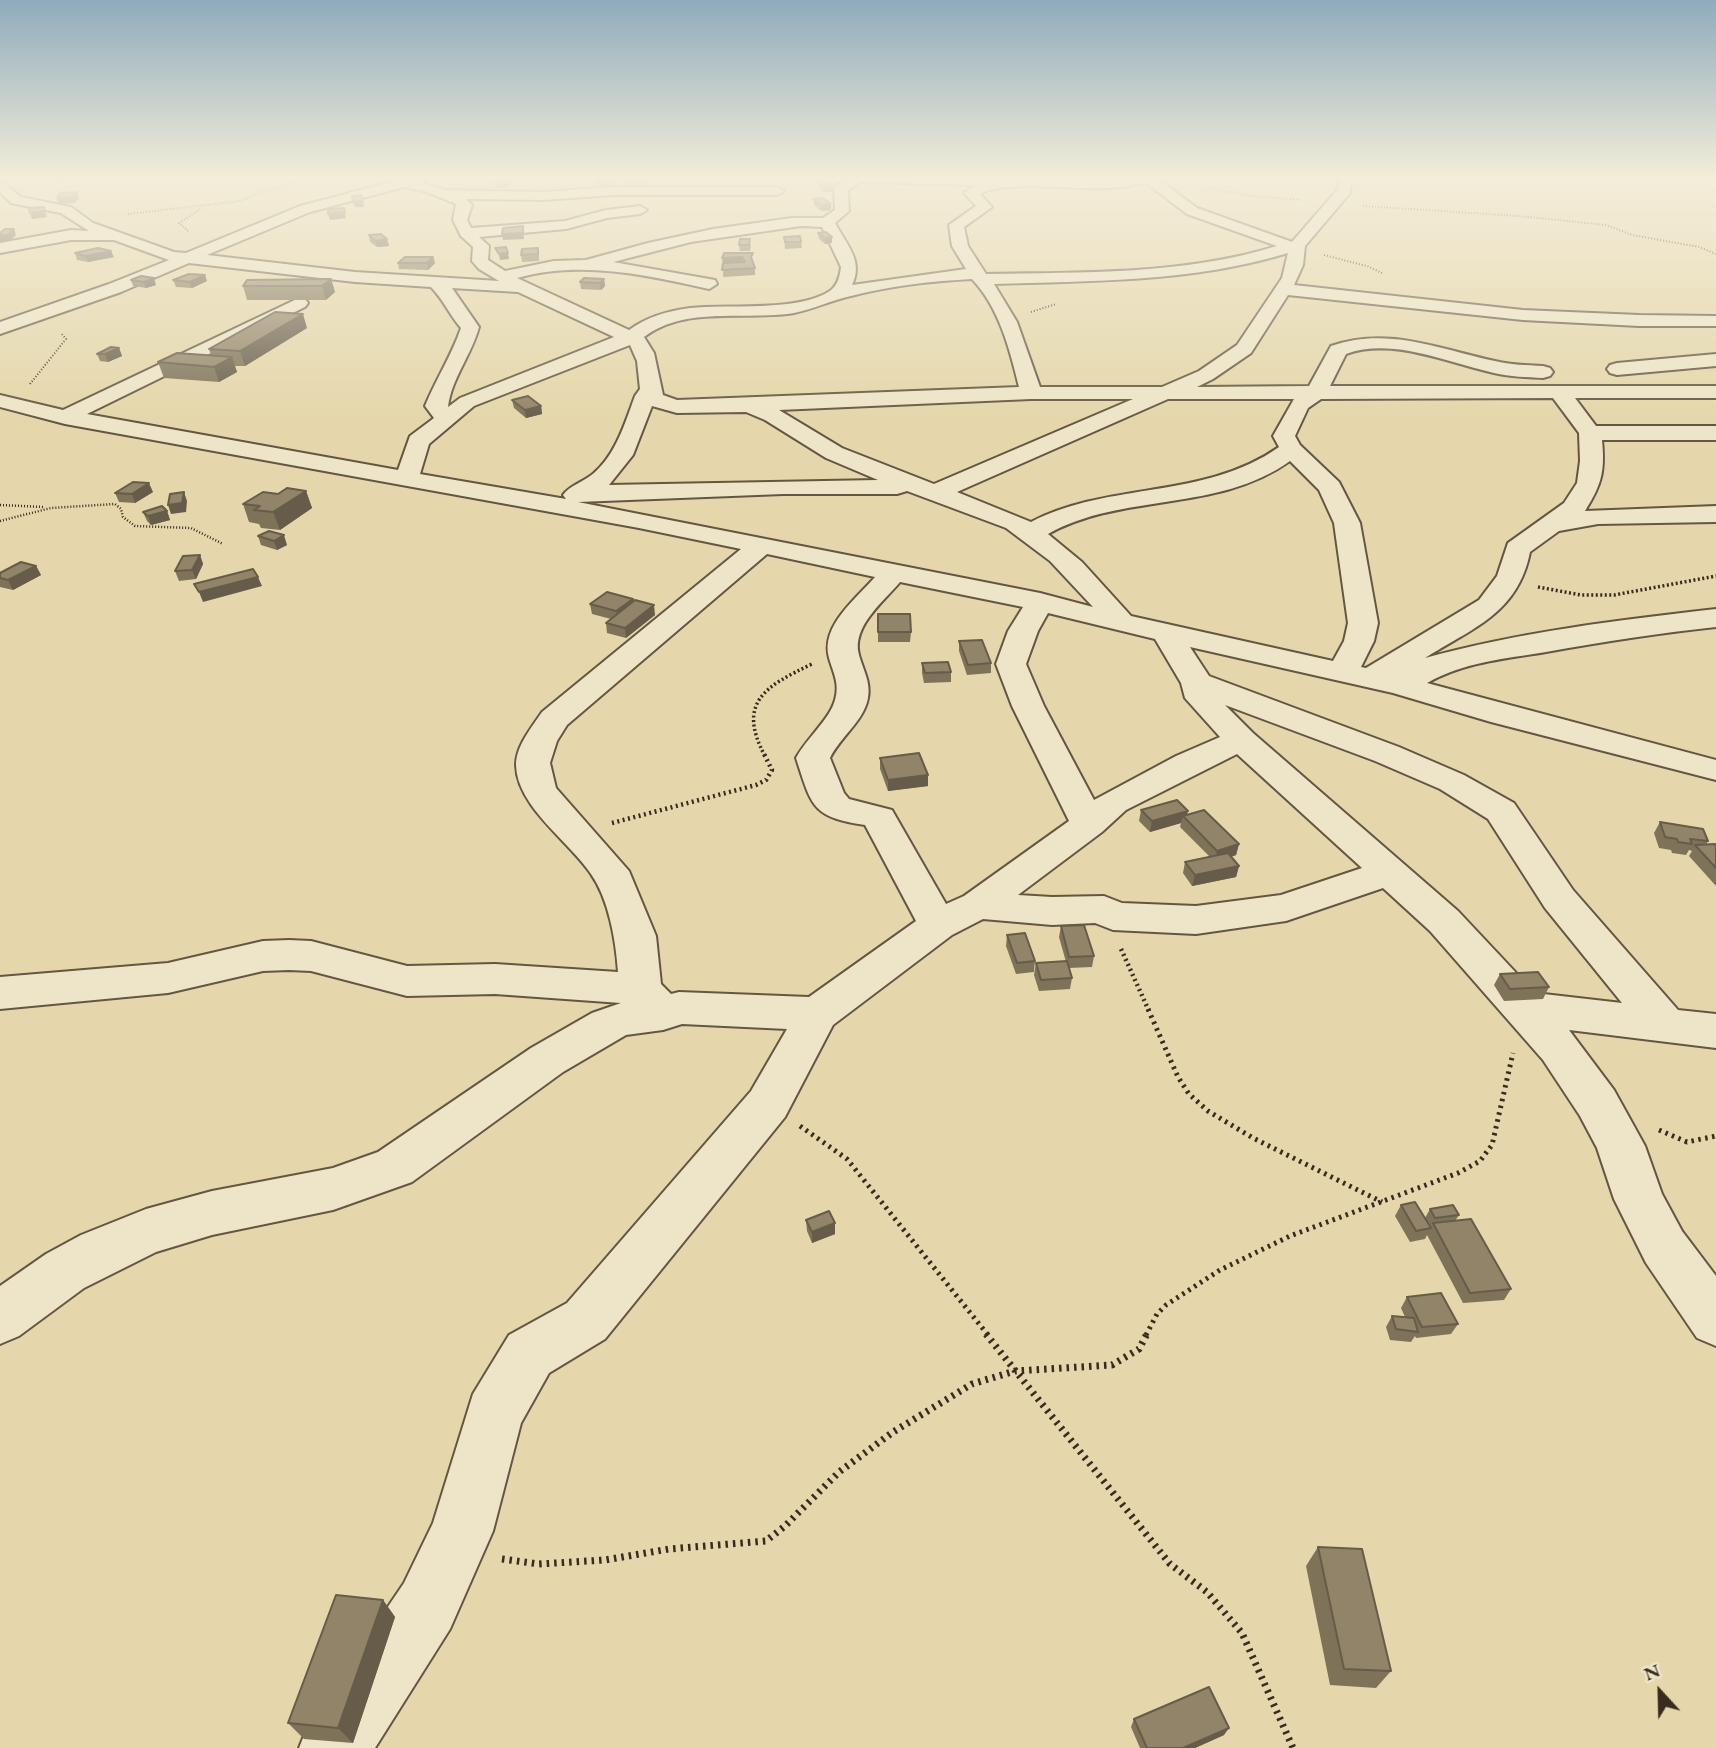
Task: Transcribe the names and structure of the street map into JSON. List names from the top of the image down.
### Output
{
  "north": "top"
}
